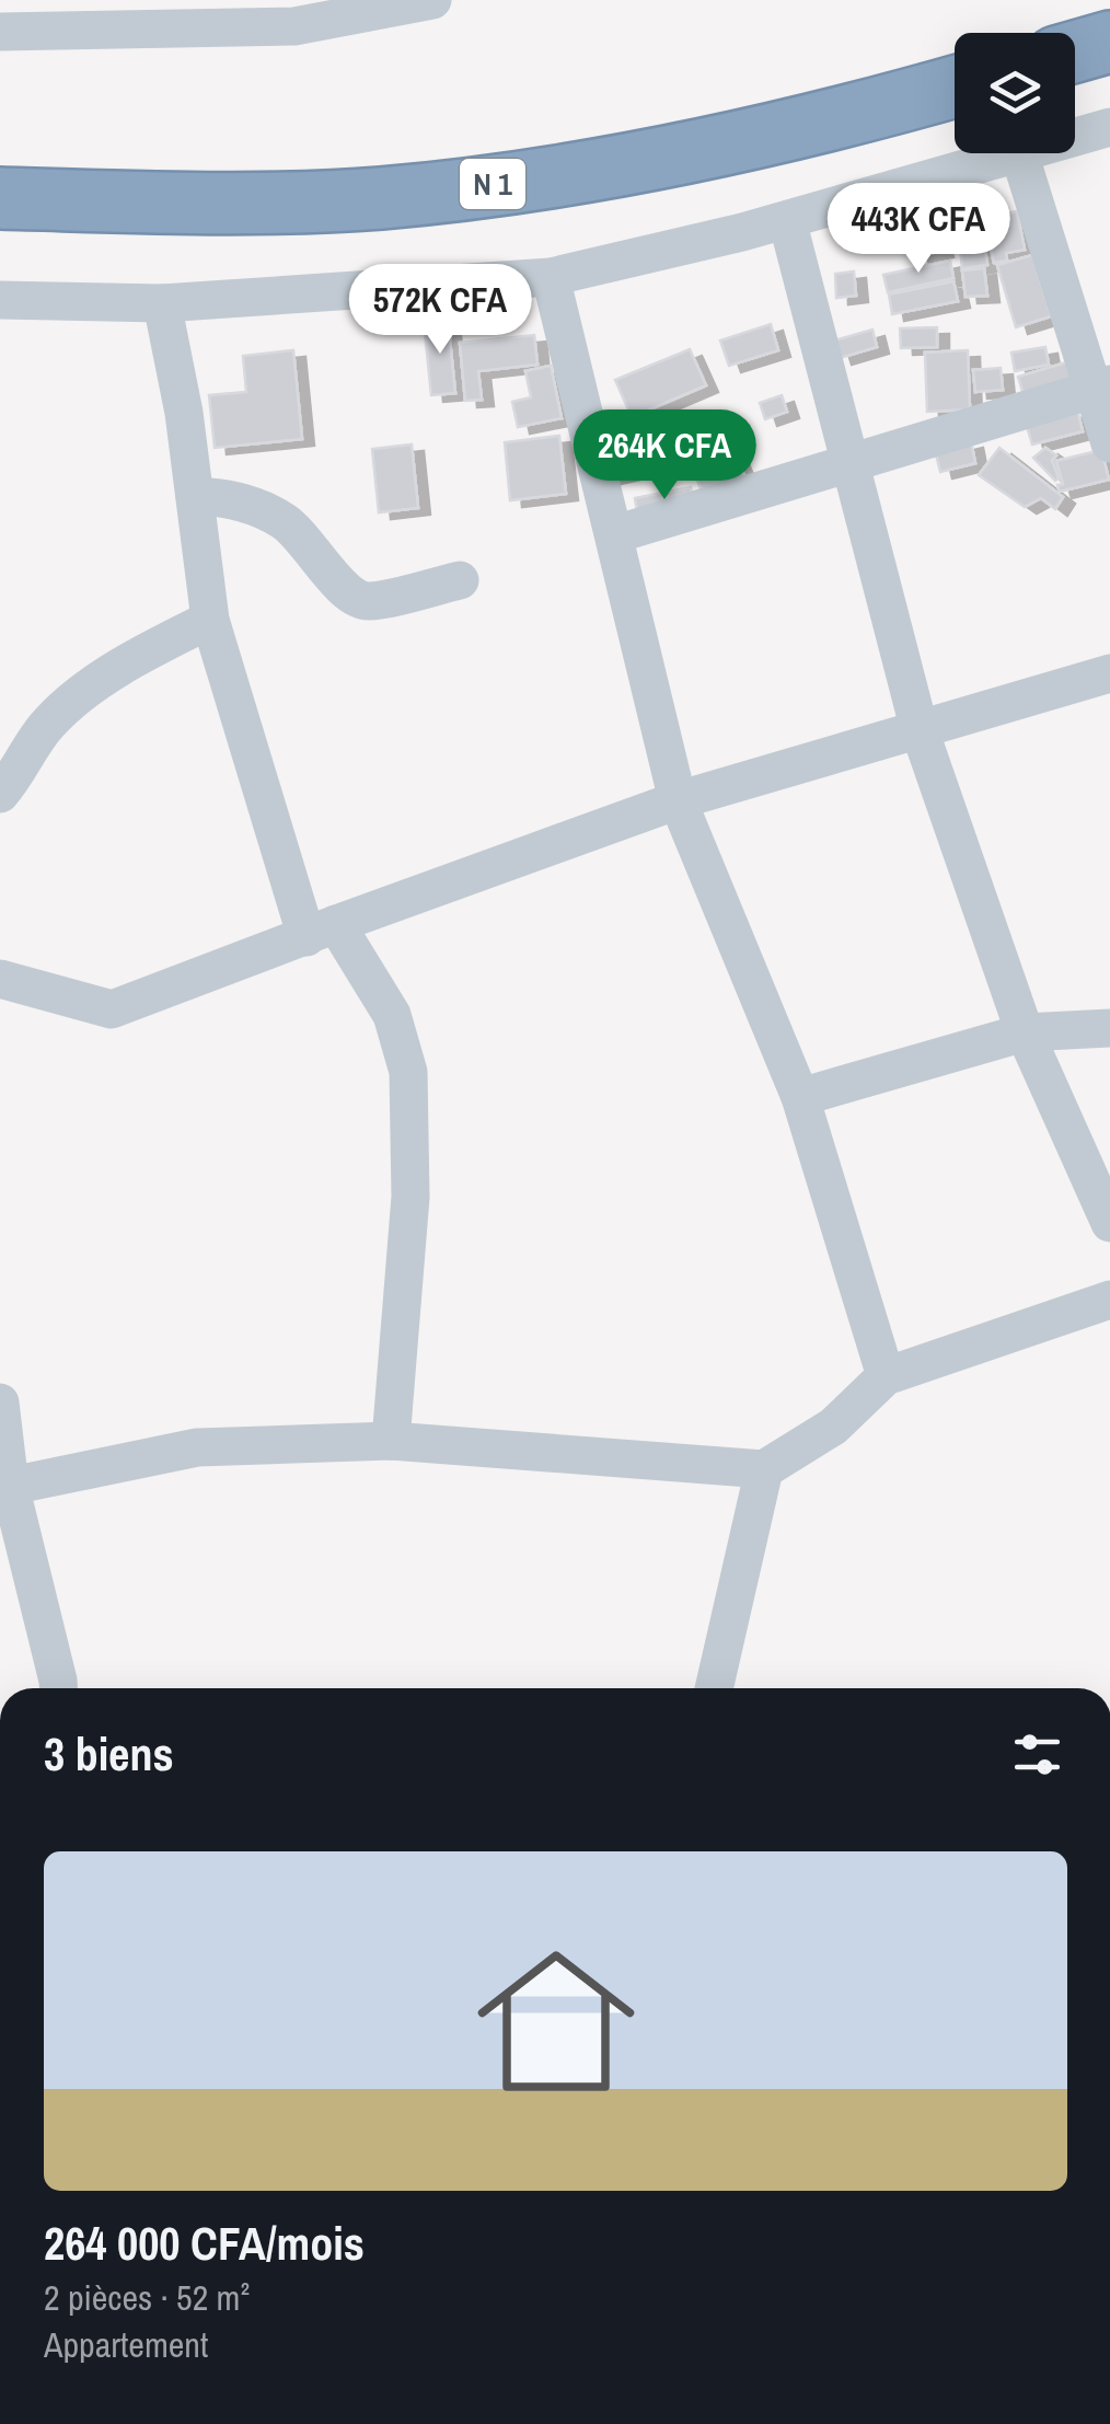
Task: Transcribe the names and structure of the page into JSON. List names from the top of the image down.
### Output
{
  "streets": {
    "highway": ["N 1"]
  },
  "page": {
    "price": ["443K CFA", "572K CFA", "264K CFA"],
    "heading": "3 biens",
    "list": [
      {
        "name": "264 000 CFA/mois",
        "note": "2 pièces · 52 m² · Appartement"
      }
    ]
  }
}
